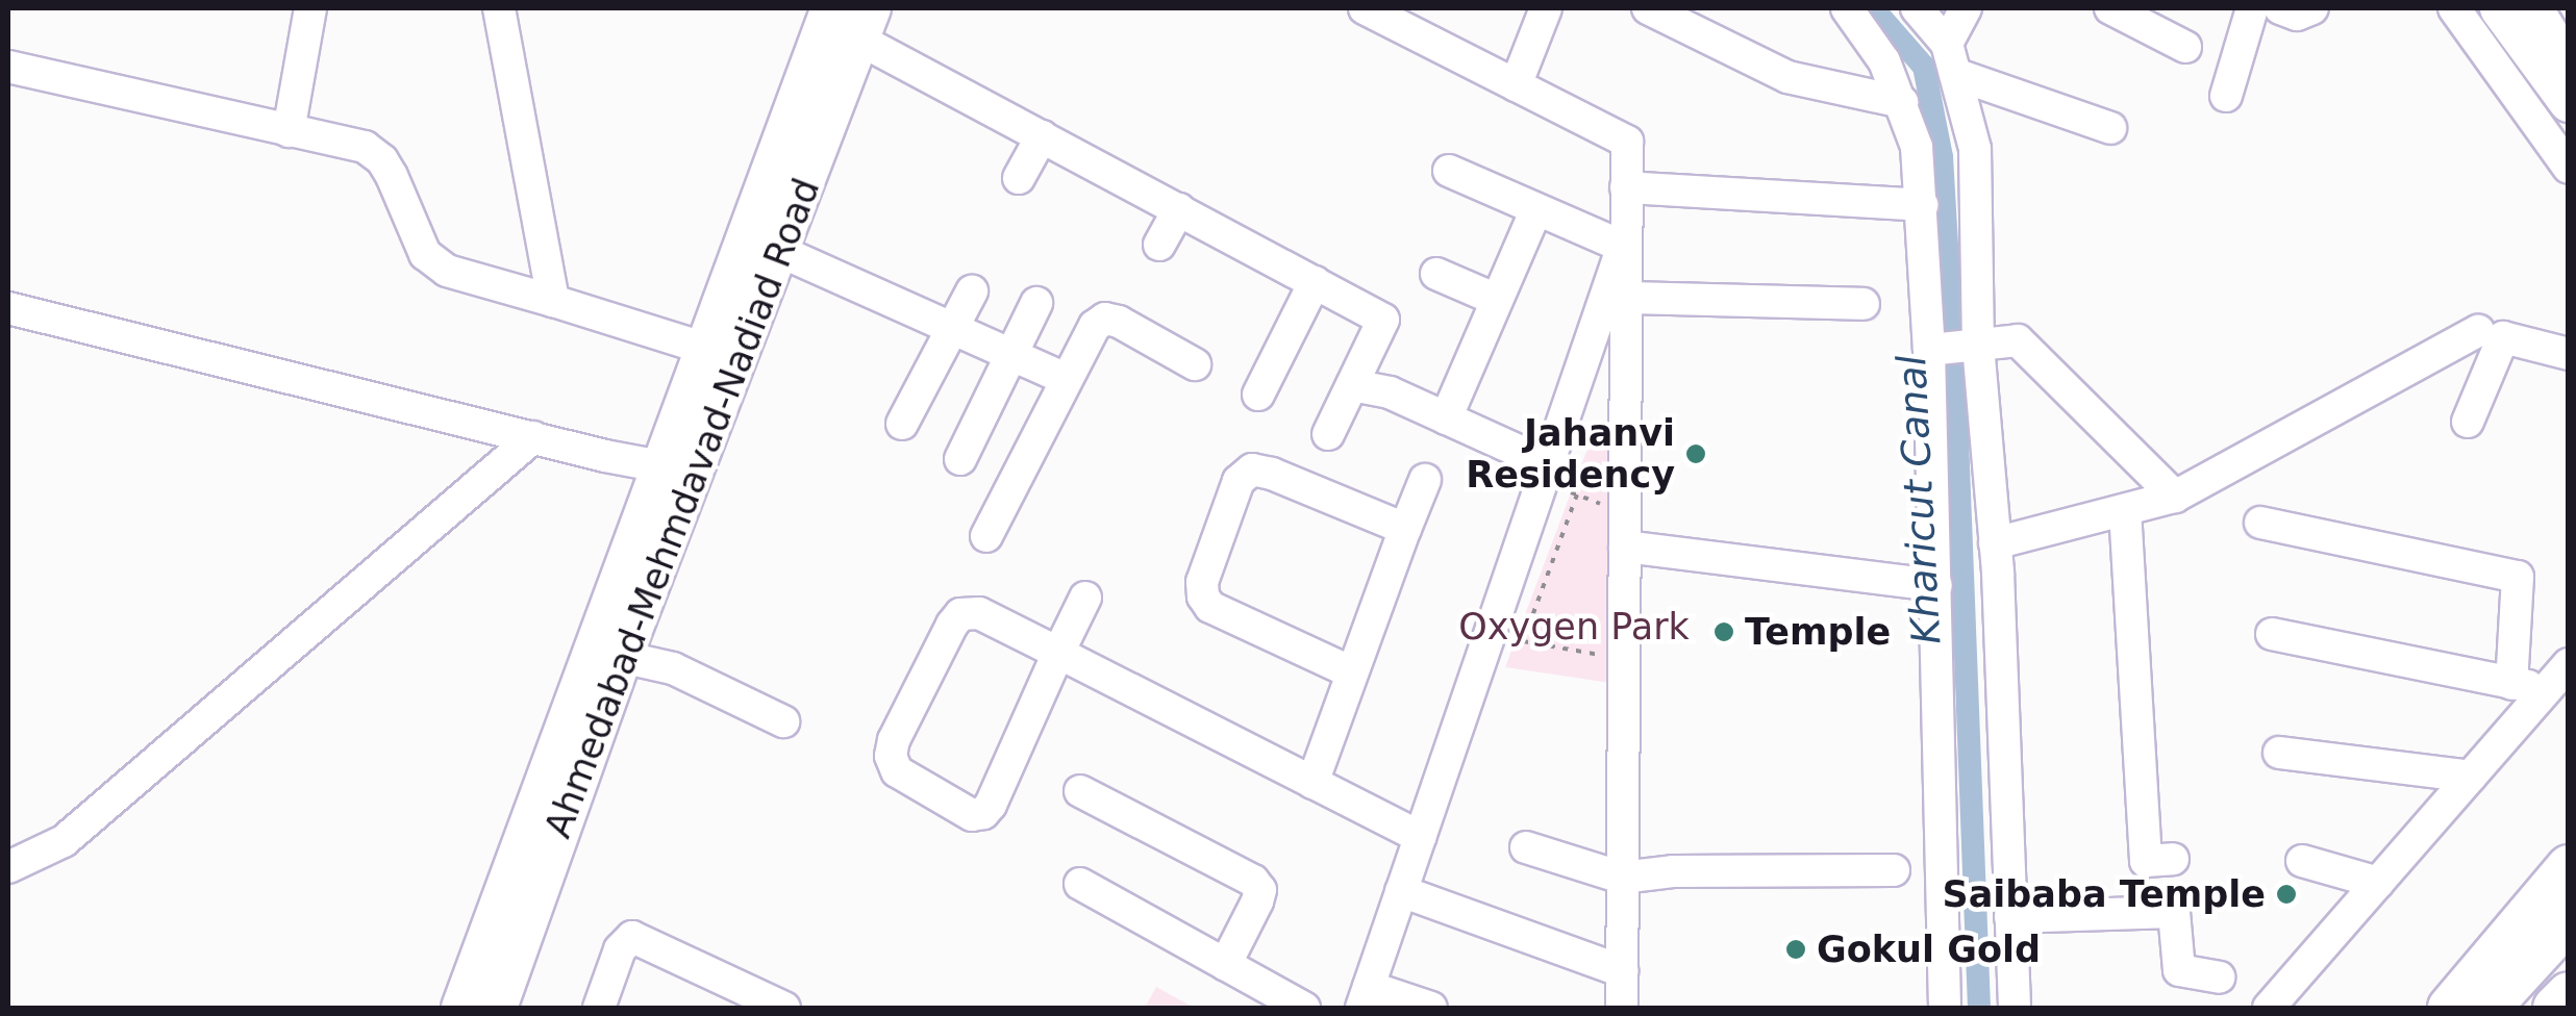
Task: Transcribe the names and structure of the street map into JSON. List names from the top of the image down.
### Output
{
  "streets": {
    "main road": ["Ahmedabad-Mehmdavad-Nadiad Road"]
  },
  "water": ["Kharicut Canal"],
  "parks": ["Oxygen Park"],
  "places": [
    "Jahanvi Residency",
    "Temple",
    "Saibaba Temple",
    "Gokul Gold"
  ]
}
